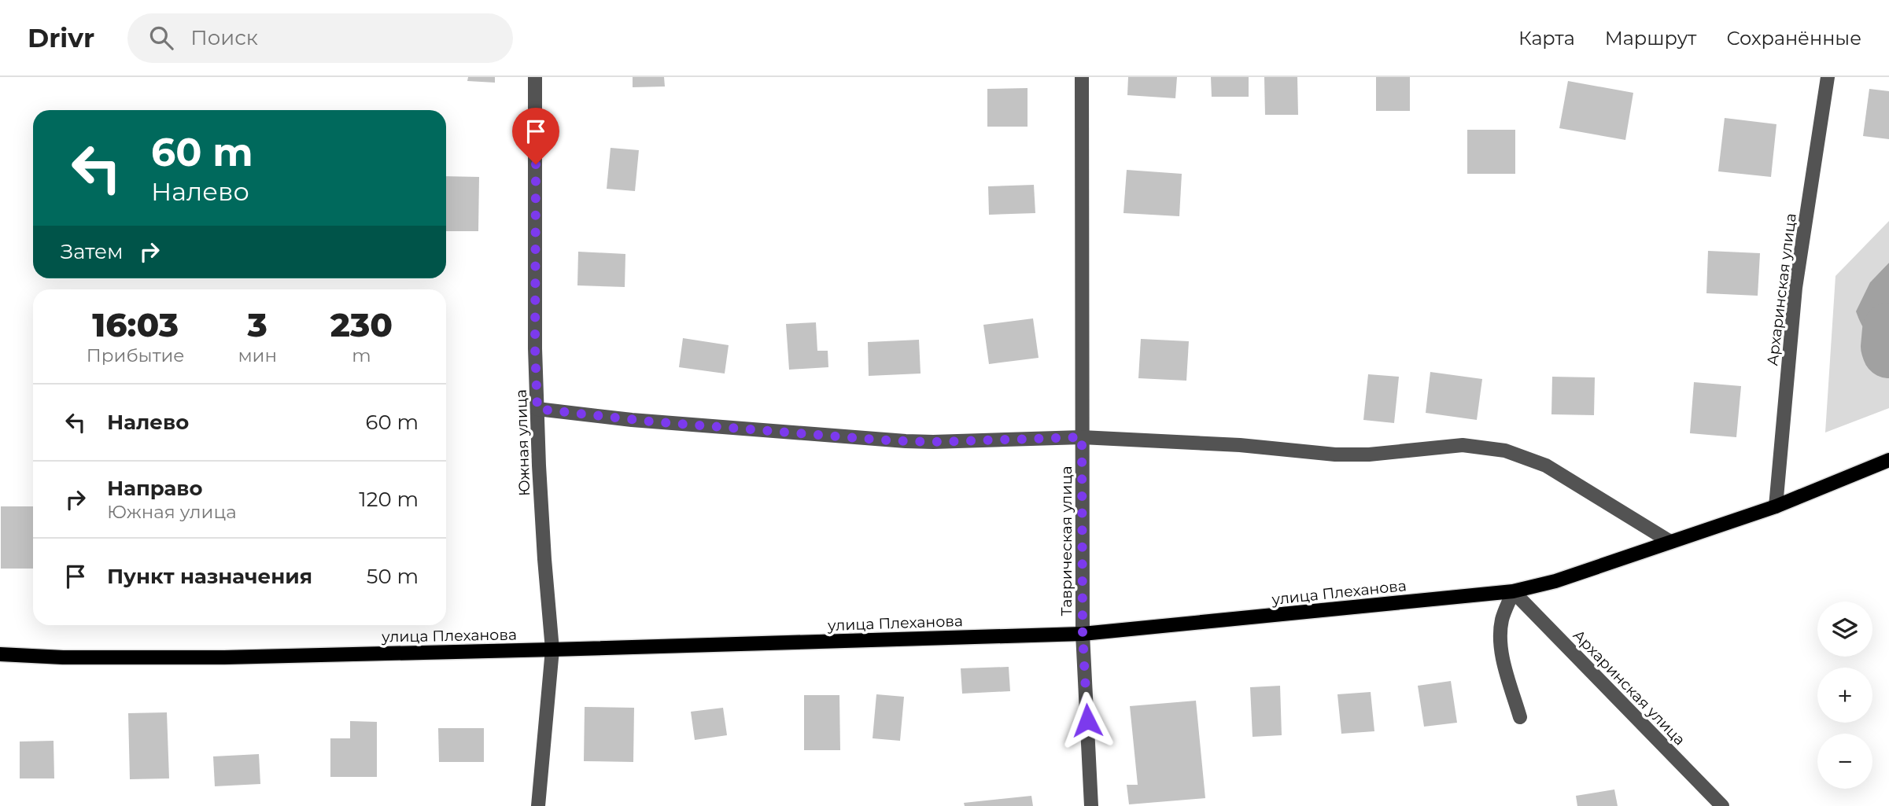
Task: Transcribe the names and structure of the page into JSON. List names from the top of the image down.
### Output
{
  "streets": {
    "main road": ["улица Плеханова"],
    "street": ["Архаринская улица", "Южная улица", "Таврическая улица"]
  },
  "crossings": [
    ["Архаринская улица", "улица Плеханова"],
    ["Южная улица", "улица Плеханова"],
    ["Таврическая улица", "улица Плеханова"]
  ],
  "page": {
    "header": "Drivr",
    "search": "Поиск",
    "nav": ["Карта", "Маршрут", "Сохранённые"],
    "turn": ["60 m", "Налево"],
    "then": "Затем",
    "eta": [
      "16:03",
      "Прибытие",
      "3",
      "мин",
      "230",
      "m"
    ],
    "list": [
      {
        "name": "Налево",
        "value": "60 m"
      },
      {
        "name": "Направо",
        "note": "Южная улица",
        "value": "120 m"
      },
      {
        "name": "Пункт назначения",
        "value": "50 m"
      }
    ],
    "map_buttons": ["+", "−"]
  }
}
